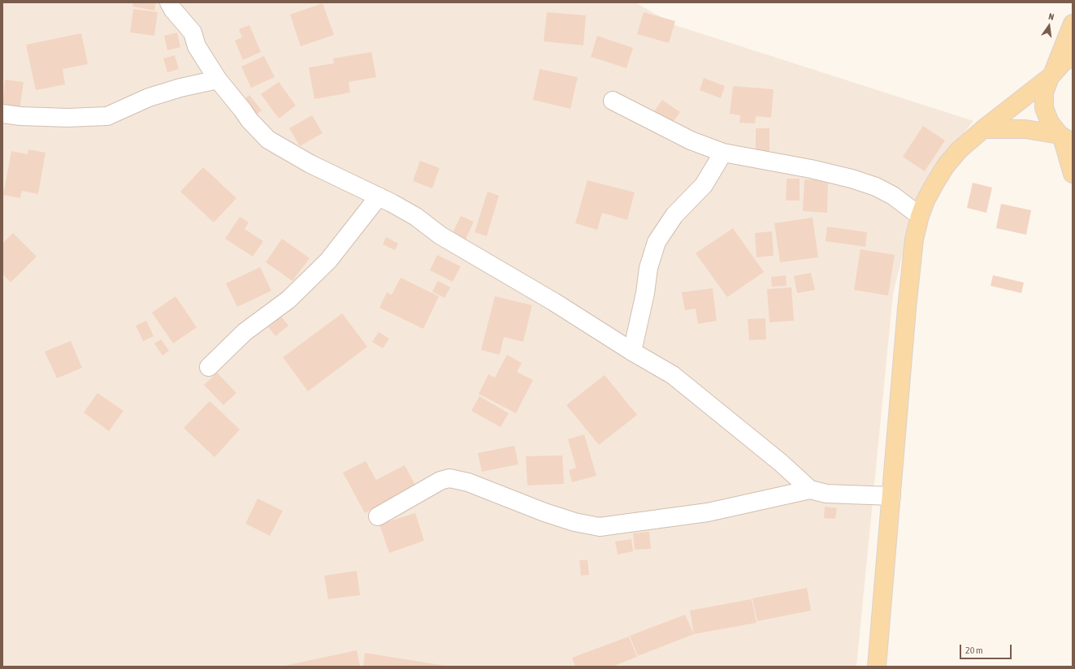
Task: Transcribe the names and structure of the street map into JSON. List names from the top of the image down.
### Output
{
  "scale_bar": "20 m",
  "north": "top"
}
